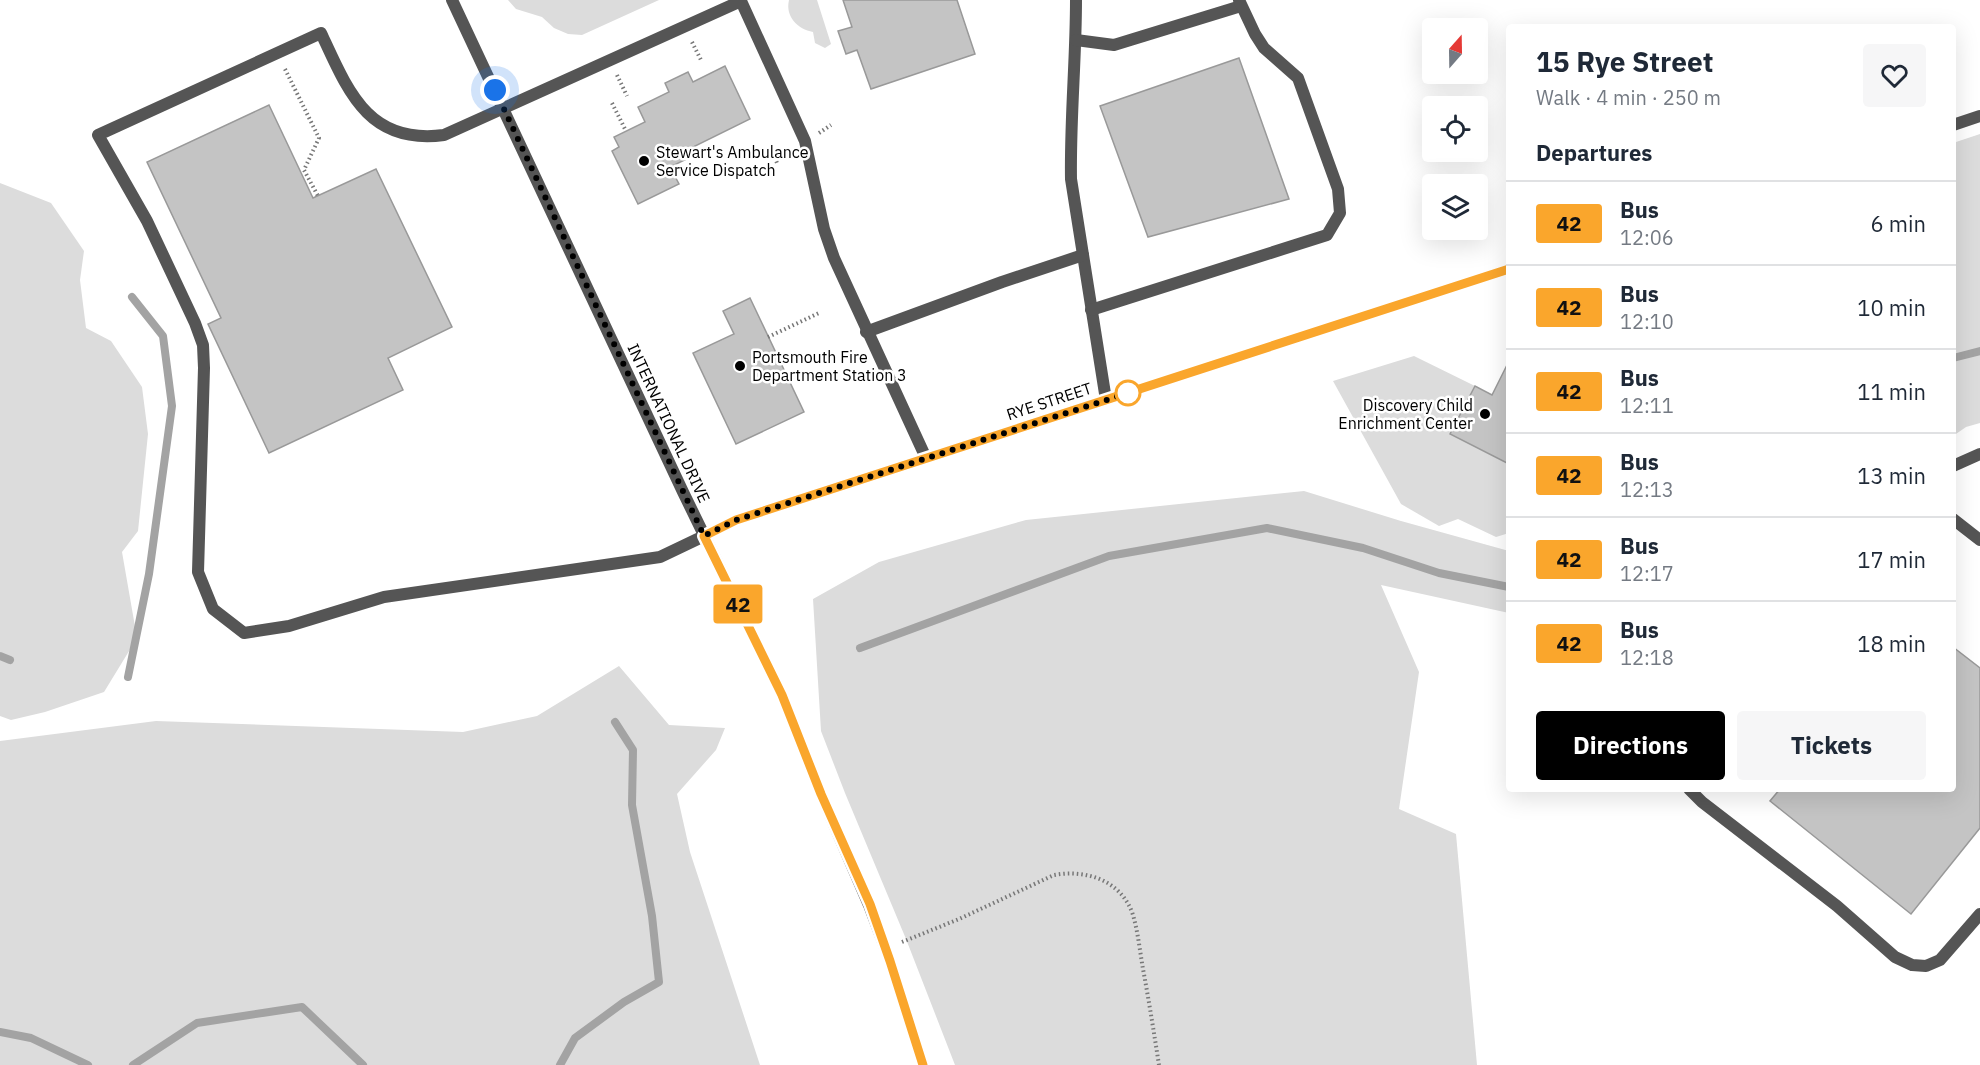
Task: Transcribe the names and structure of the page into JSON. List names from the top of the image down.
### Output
{
  "streets": {
    "street": ["RYE STREET", "INTERNATIONAL DRIVE"]
  },
  "crossings": [
    ["RYE STREET", "INTERNATIONAL DRIVE"]
  ],
  "places": ["Stewart's Ambulance Service Dispatch", "Portsmouth Fire Department Station 3", "Discovery Child Enrichment Center"],
  "lines": ["bus line 42"],
  "north": "top",
  "page": {
    "on_map": "42",
    "heading": [
      ["15 Rye Street", "Walk · 4 min · 250 m"],
      "Departures"
    ],
    "list": [
      {
        "mark": "42",
        "name": "Bus",
        "note": "12:06",
        "value": "6 min"
      },
      {
        "mark": "42",
        "name": "Bus",
        "note": "12:10",
        "value": "10 min"
      },
      {
        "mark": "42",
        "name": "Bus",
        "note": "12:11",
        "value": "11 min"
      },
      {
        "mark": "42",
        "name": "Bus",
        "note": "12:13",
        "value": "13 min"
      },
      {
        "mark": "42",
        "name": "Bus",
        "note": "12:17",
        "value": "17 min"
      },
      {
        "mark": "42",
        "name": "Bus",
        "note": "12:18",
        "value": "18 min"
      }
    ],
    "buttons": ["Directions", "Tickets"]
  }
}
